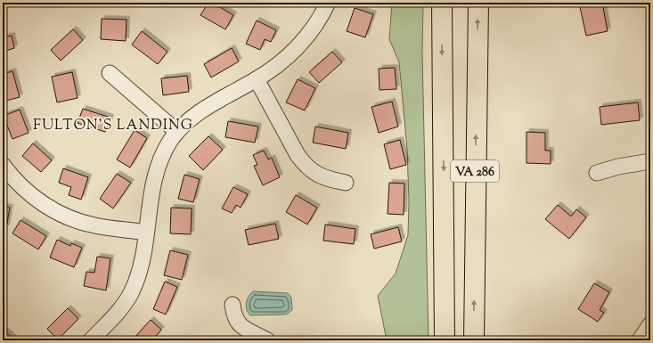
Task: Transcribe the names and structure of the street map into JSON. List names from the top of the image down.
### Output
{
  "streets": {
    "highway": ["VA 286"]
  },
  "districts": ["FULTON'S LANDING"]
}
